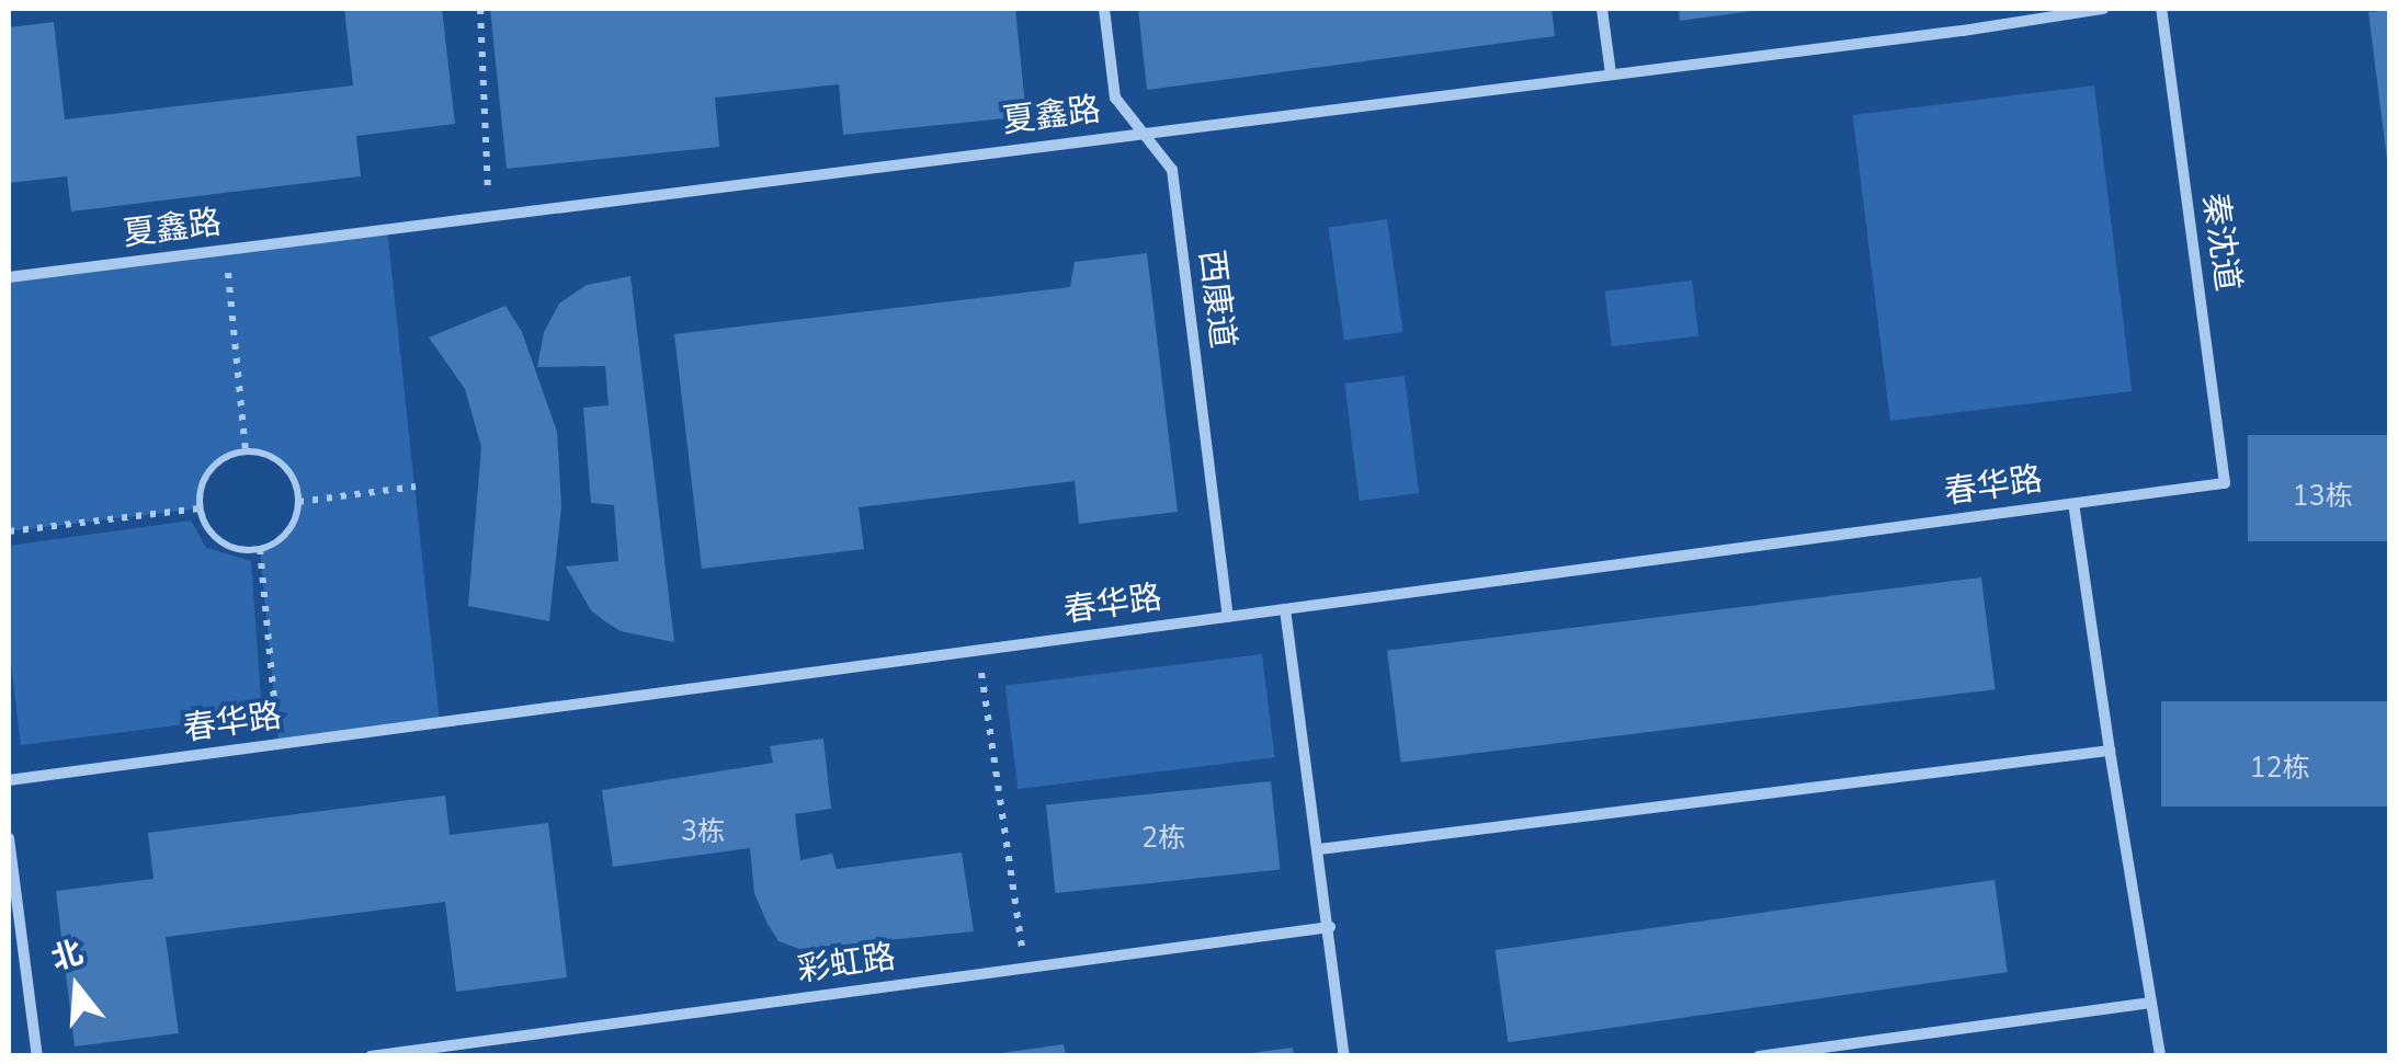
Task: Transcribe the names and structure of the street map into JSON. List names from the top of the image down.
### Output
{
  "streets": {
    "street": [
      "夏鑫路",
      "秦沈道",
      "西康道",
      "春华路",
      "彩虹路"
    ]
  },
  "crossings": [
    ["夏鑫路", "西康道"],
    ["秦沈道", "春华路"],
    ["西康道", "春华路"]
  ],
  "house_numbers": [
    "13栋",
    "12栋",
    "3栋",
    "2栋"
  ],
  "north": "top"
}
